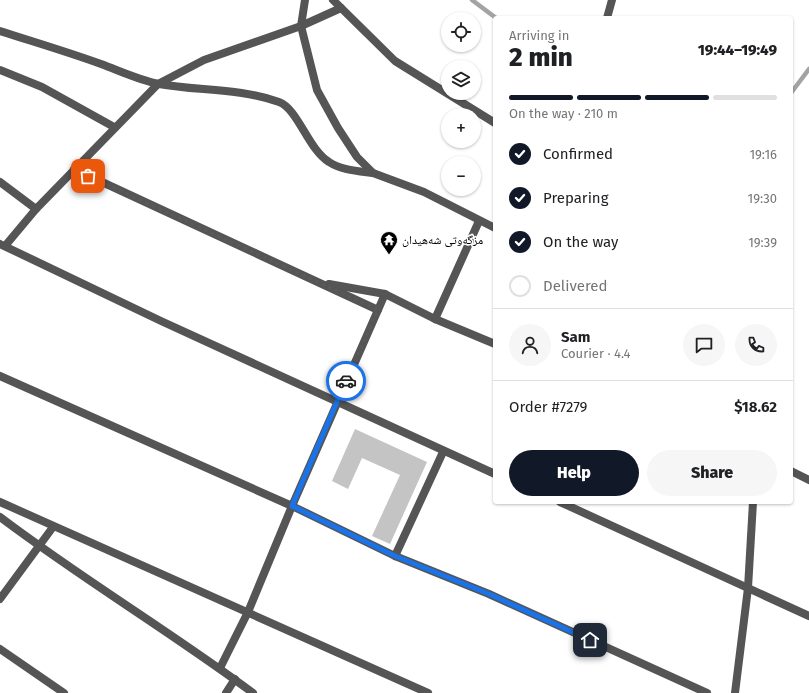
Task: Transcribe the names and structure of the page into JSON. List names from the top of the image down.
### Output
{
  "places": {
    "temple": ["مزگەوتی شەهیدان"]
  },
  "page": {
    "map_buttons": ["+", "−"],
    "heading": ["2 min", "Arriving in", "19:44–19:49"],
    "panel": [
      "Sam",
      "Courier · 4.4",
      "Order #7279",
      "$18.62"
    ],
    "bar": "On the way · 210 m",
    "list": [
      ["Confirmed", "19:16"],
      ["Preparing", "19:30"],
      ["On the way", "19:39"],
      "Delivered"
    ],
    "buttons": ["Help", "Share"]
  }
}
